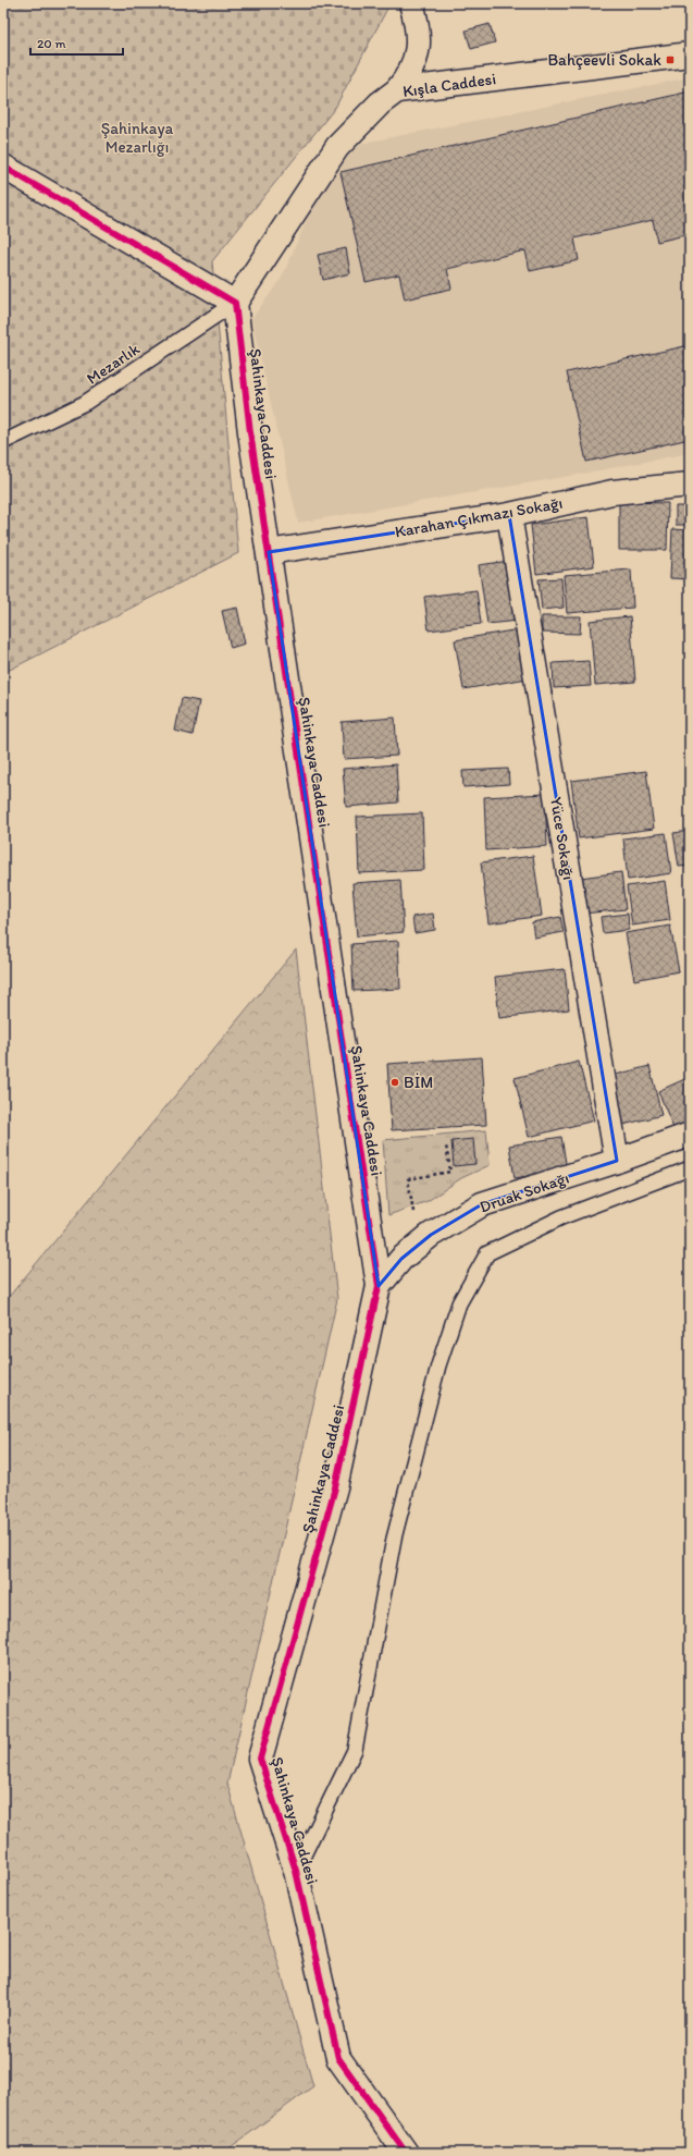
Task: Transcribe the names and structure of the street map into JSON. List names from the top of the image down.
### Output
{
  "streets": {
    "street": [
      "Kışla Caddesi",
      "Şahinkaya Caddesi",
      "Karahan Çıkmazı Sokağı",
      "Yüce Sokağı",
      "Druak Sokağı"
    ],
    "lane": ["Mezarlık"]
  },
  "crossings": [
    ["Kışla Caddesi", "Mezarlık"],
    ["Kışla Caddesi", "Şahinkaya Caddesi"],
    ["Mezarlık", "Şahinkaya Caddesi"],
    ["Şahinkaya Caddesi", "Karahan Çıkmazı Sokağı"],
    ["Şahinkaya Caddesi", "Druak Sokağı"],
    ["Karahan Çıkmazı Sokağı", "Yüce Sokağı"],
    ["Yüce Sokağı", "Druak Sokağı"]
  ],
  "parks": ["Şahinkaya Mezarlığı"],
  "places": {
    "transit": ["Bahçeevli Sokak"],
    "other": ["BİM"]
  },
  "scale_bar": "20 m"
}
